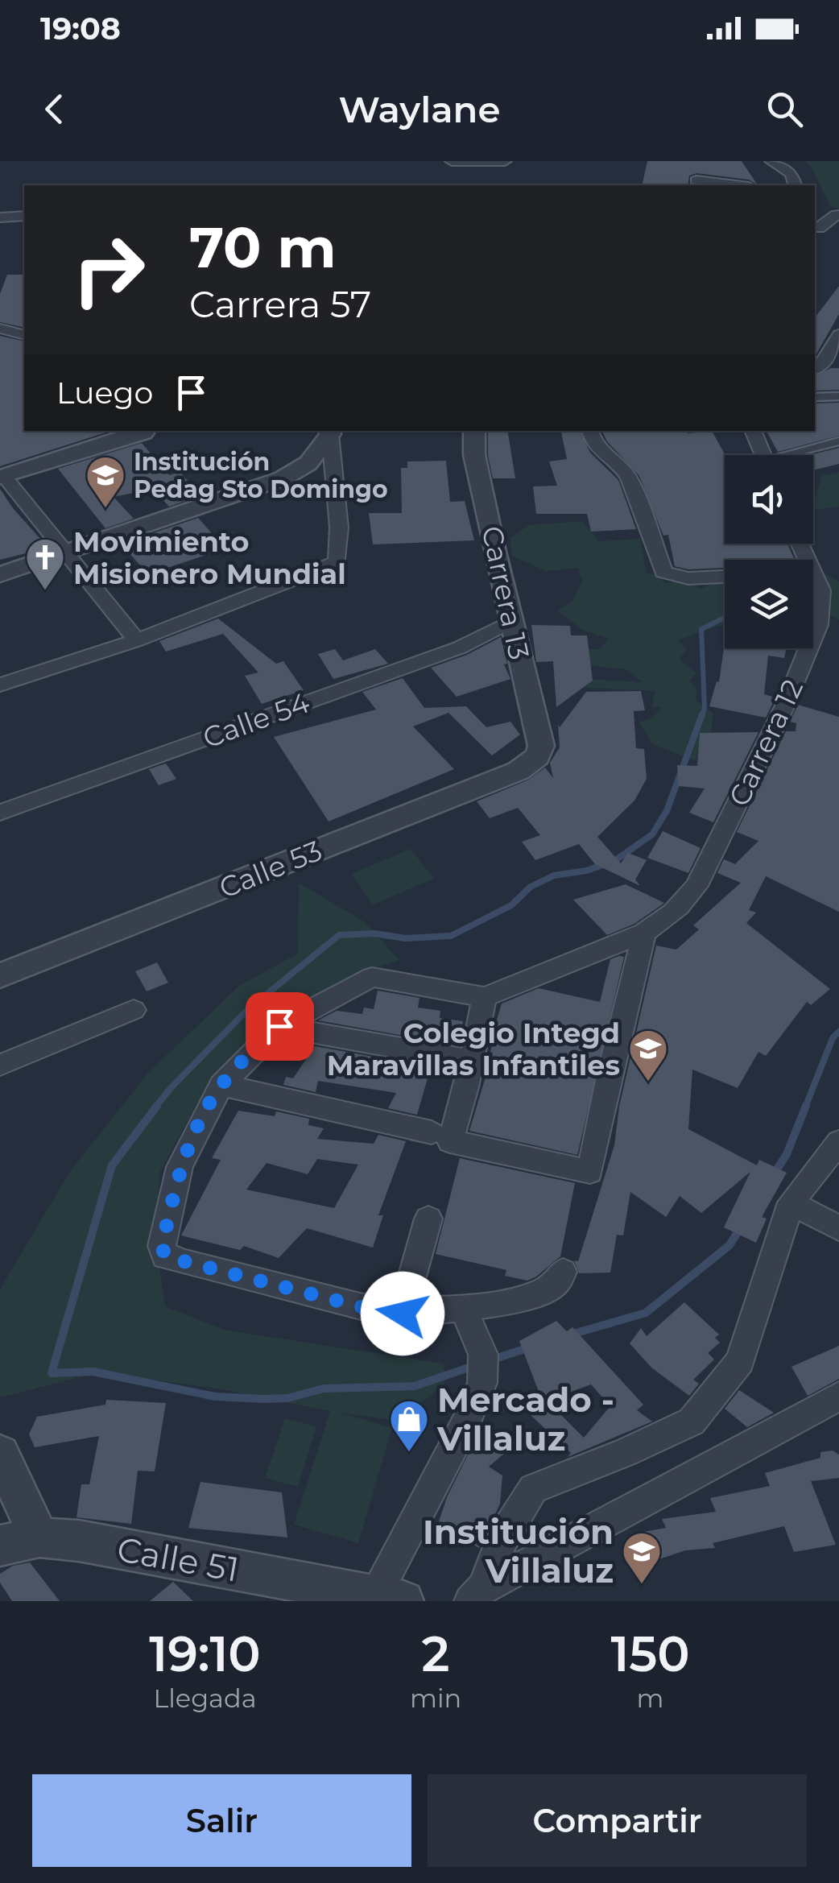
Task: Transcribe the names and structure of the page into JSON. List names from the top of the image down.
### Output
{
  "streets": {
    "street": [
      "Carrera 13",
      "Calle 54",
      "Carrera 12",
      "Calle 53",
      "Calle 51"
    ]
  },
  "crossings": [
    ["Carrera 13", "Calle 54"],
    ["Carrera 13", "Calle 53"]
  ],
  "places": {
    "school or university": ["Institución Pedag Sto Domingo", "Colegio Integd Maravillas Infantiles", "Institución Villaluz"],
    "church": ["Movimiento Misionero Mundial"],
    "shop": ["Mercado - Villaluz"]
  },
  "page": {
    "status": "19:08",
    "header": "Waylane",
    "turn": ["70 m", "Carrera 57"],
    "then": "Luego",
    "eta": [
      "19:10",
      "Llegada",
      "2",
      "min",
      "150",
      "m"
    ],
    "buttons": ["Salir", "Compartir"]
  }
}
